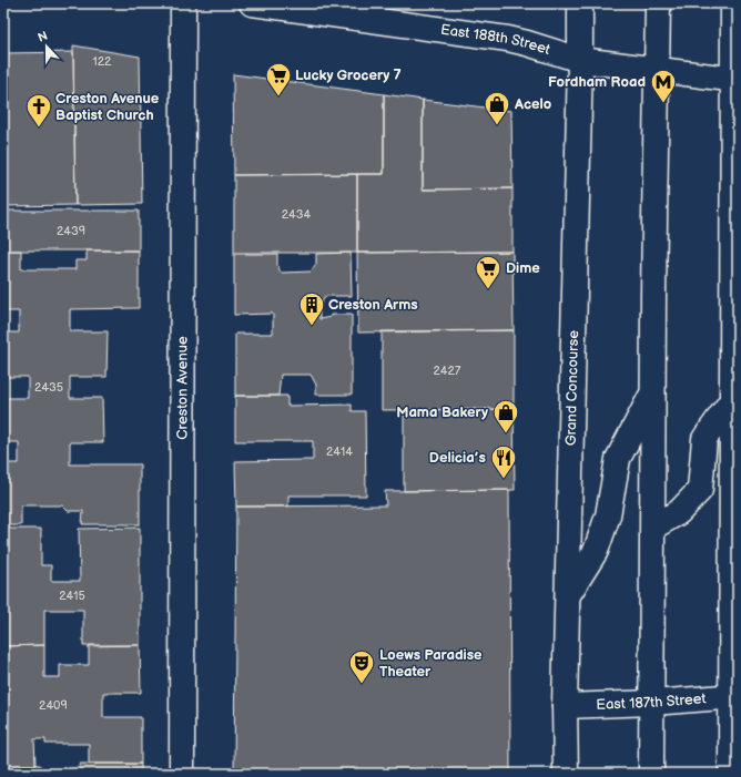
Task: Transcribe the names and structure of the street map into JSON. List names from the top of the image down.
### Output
{
  "streets": {
    "street": [
      "East 188th Street",
      "Creston Avenue",
      "Grand Concourse",
      "East 187th Street"
    ]
  },
  "crossings": [
    ["East 188th Street", "Grand Concourse"],
    ["Grand Concourse", "East 187th Street"]
  ],
  "places": {
    "supermarket": ["Lucky Grocery 7", "Dime"],
    "metro station": ["Fordham Road"],
    "shop": ["Acelo", "Mama Bakery"],
    "church": ["Creston Avenue Baptist Church"],
    "building": ["Creston Arms"],
    "restaurant": ["Delicia’s"],
    "theatre": ["Loews Paradise Theater"]
  },
  "house_numbers": [
    "122",
    "2434",
    "2439",
    "2427",
    "2435",
    "2414",
    "2415",
    "2409"
  ],
  "north": "top"
}
